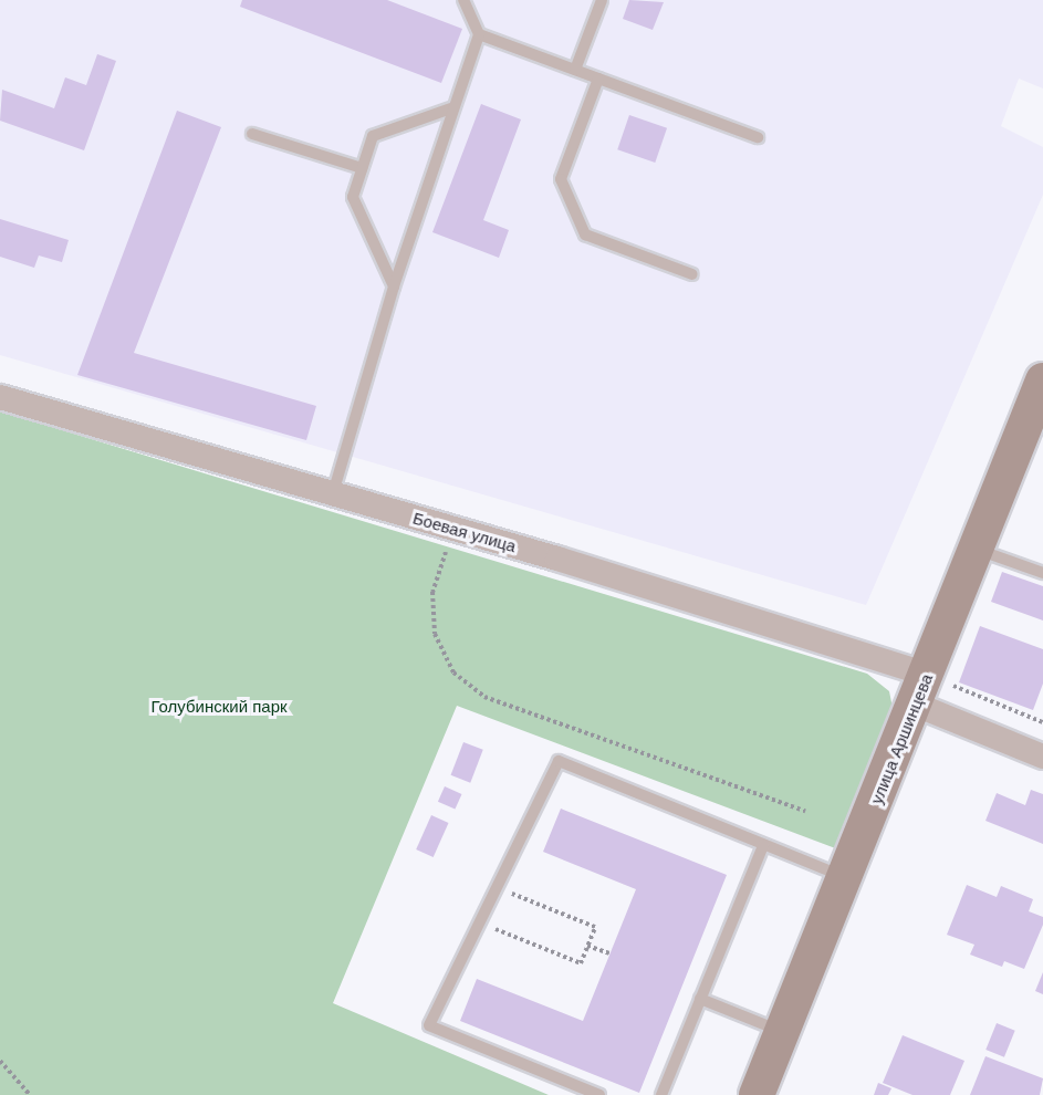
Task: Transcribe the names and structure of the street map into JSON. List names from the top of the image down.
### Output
{
  "streets": {
    "main road": ["улица Аршинцева"],
    "street": ["Боевая улица"]
  },
  "crossings": [
    ["Боевая улица", "улица Аршинцева"]
  ],
  "parks": ["Голубинский парк"]
}
